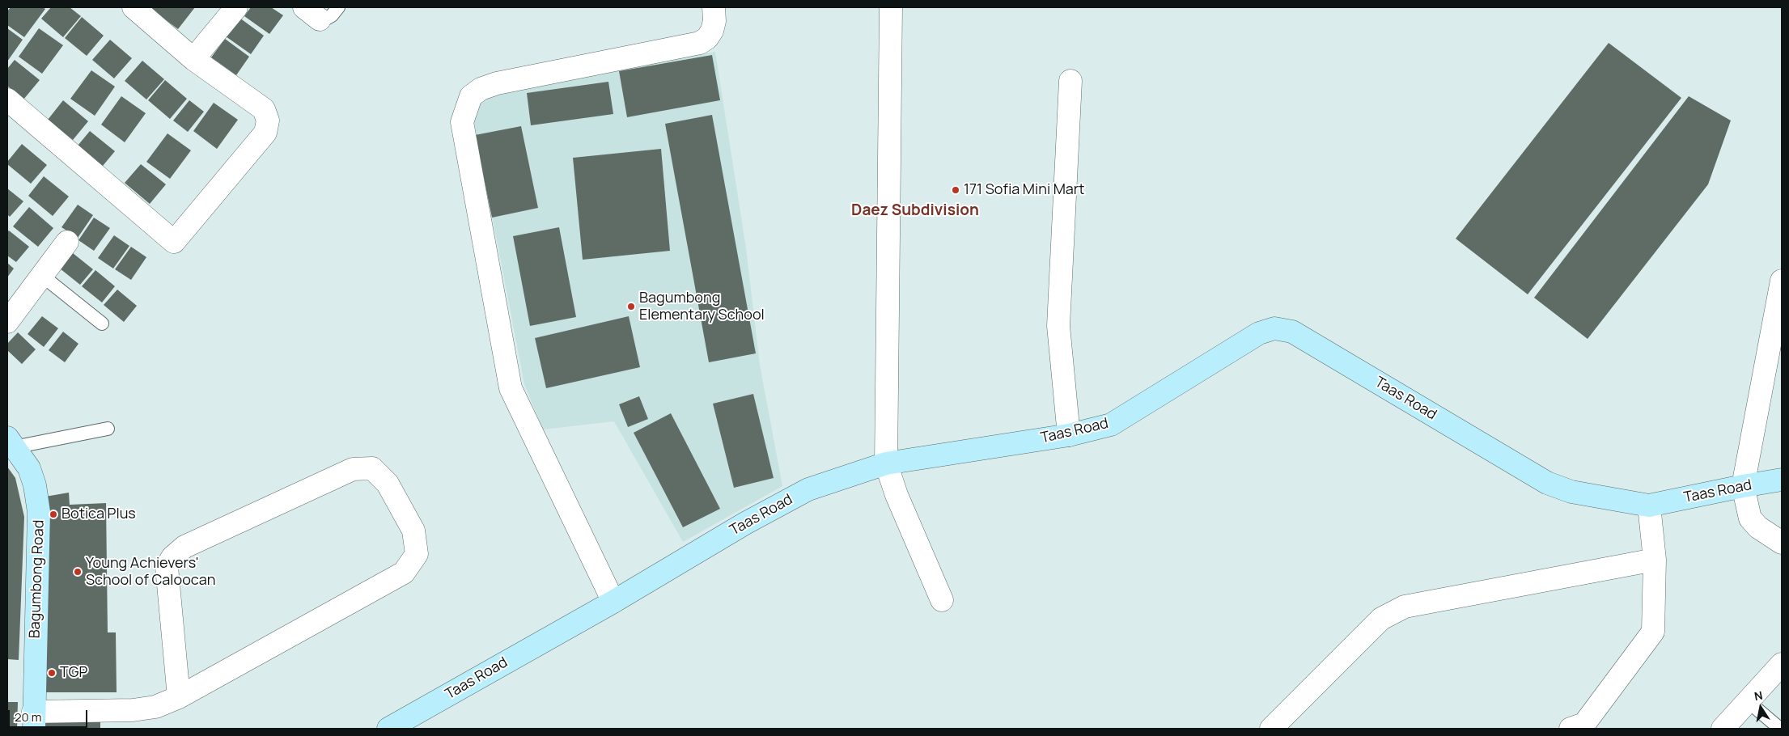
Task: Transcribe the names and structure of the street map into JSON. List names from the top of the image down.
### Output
{
  "streets": {
    "street": ["Taas Road", "Bagumbong Road"]
  },
  "districts": ["Daez Subdivision"],
  "places": [
    "171 Sofia Mini Mart",
    "Bagumbong Elementary School",
    "Botica Plus",
    "Young Achievers' School of Caloocan",
    "TGP"
  ],
  "scale_bar": "20 m",
  "north": "top"
}
